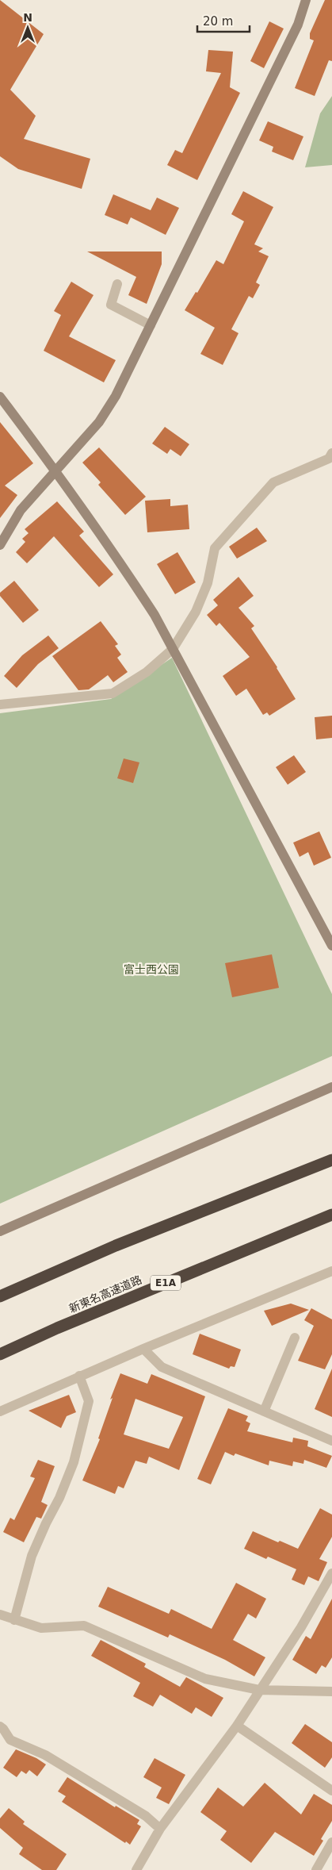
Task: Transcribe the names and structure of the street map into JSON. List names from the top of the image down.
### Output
{
  "streets": {
    "highway": ["E1A", "新東名高速道路"]
  },
  "parks": ["富士西公園"],
  "scale_bar": "20 m",
  "north": "top"
}
